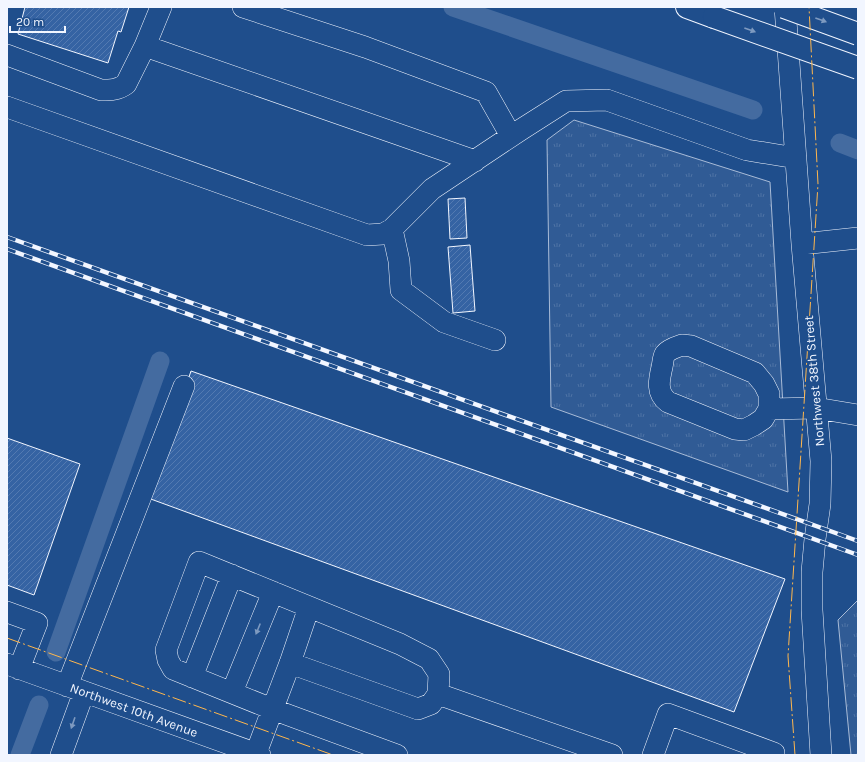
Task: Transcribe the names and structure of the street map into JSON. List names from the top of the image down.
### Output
{
  "streets": {
    "street": ["Northwest 38th Street", "Northwest 10th Avenue"]
  },
  "scale_bar": "20 m"
}
